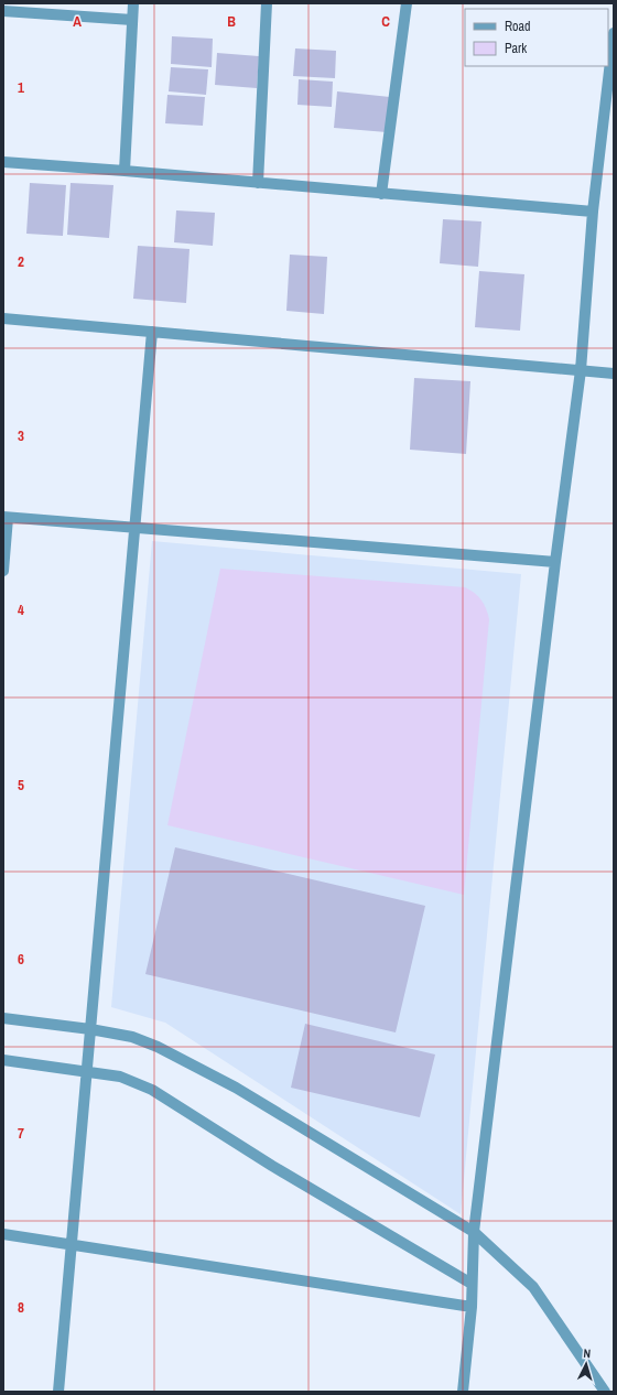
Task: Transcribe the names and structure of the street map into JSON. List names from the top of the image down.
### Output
{
  "legend": ["Road", "Park"],
  "north": "top",
  "grid": {
    "columns": ["A", "B", "C"],
    "rows": [
      "1",
      "2",
      "3",
      "4",
      "5",
      "6",
      "7",
      "8"
    ]
  }
}
